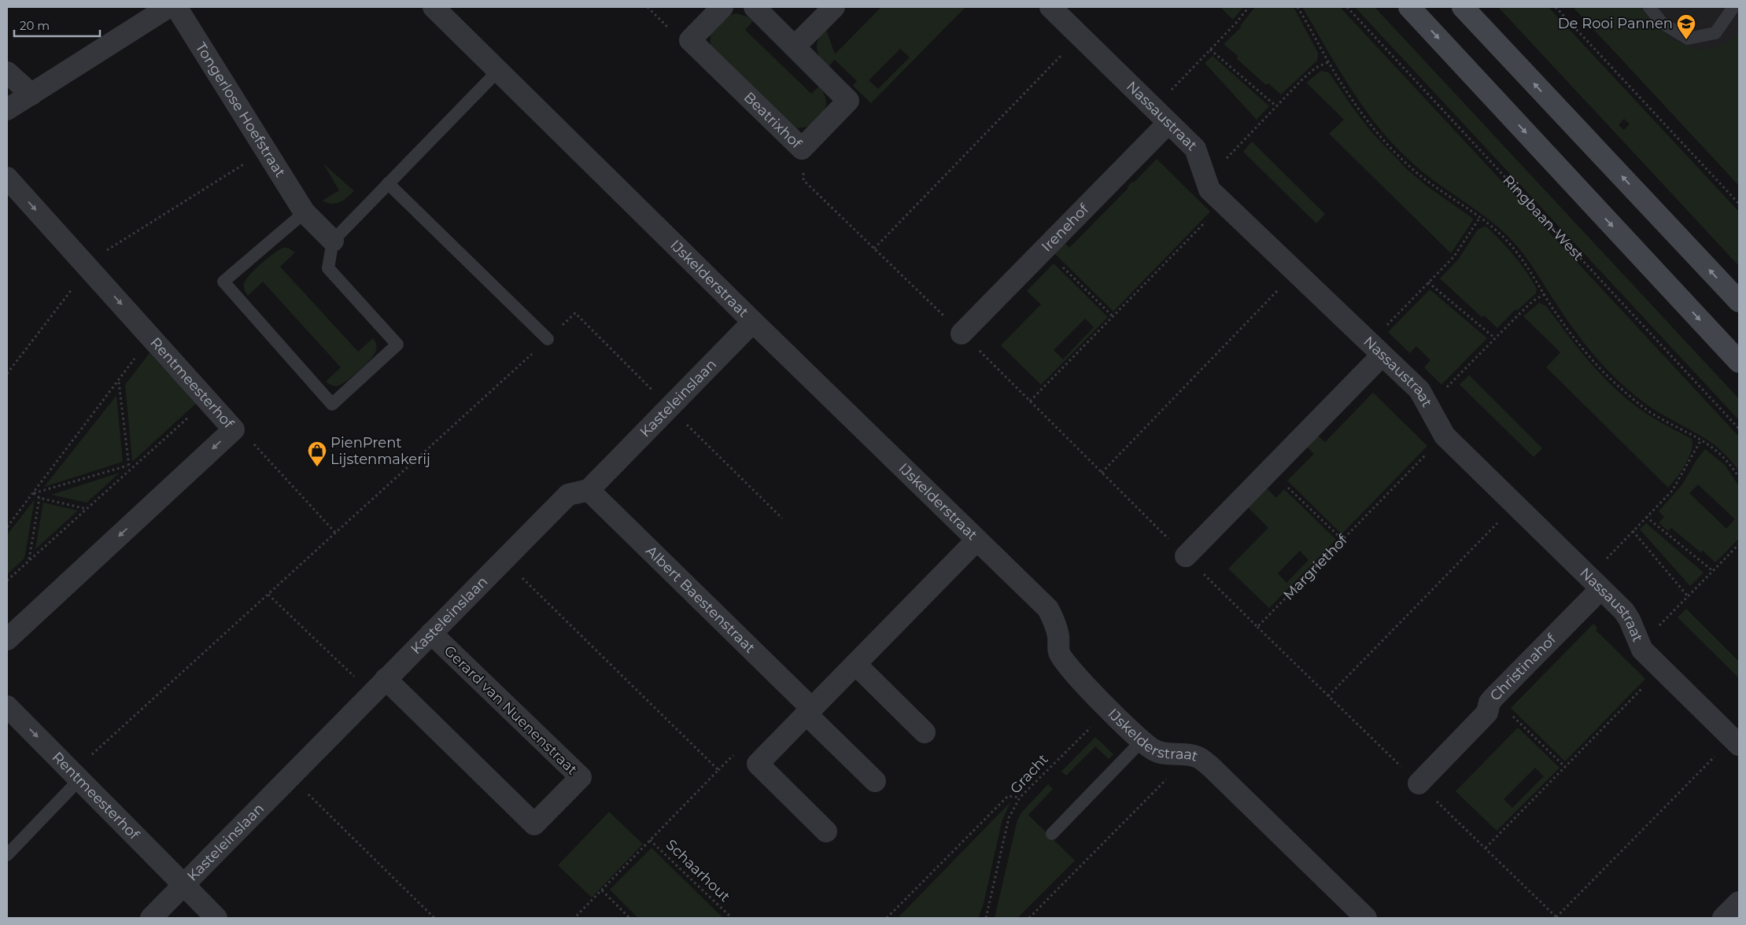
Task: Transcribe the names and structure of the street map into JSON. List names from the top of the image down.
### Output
{
  "streets": {
    "street": [
      "Tongerlose Hoefstraat",
      "Nassaustraat",
      "Beatrixhof",
      "Irenehof",
      "IJskelderstraat",
      "Rentmeesterhof",
      "Kasteleinslaan",
      "Albert Baestenstraat",
      "Christinahof",
      "Gerard van Nuenenstraat"
    ],
    "path": [
      "Ringbaan-West",
      "Margriethof",
      "Gracht",
      "Schaarhout"
    ]
  },
  "crossings": [
    ["Nassaustraat", "Irenehof"],
    ["Nassaustraat", "Margriethof"],
    ["Nassaustraat", "Christinahof"],
    ["IJskelderstraat", "Kasteleinslaan"],
    ["IJskelderstraat", "Gracht"],
    ["Rentmeesterhof", "Kasteleinslaan"],
    ["Kasteleinslaan", "Albert Baestenstraat"],
    ["Kasteleinslaan", "Gerard van Nuenenstraat"]
  ],
  "places": {
    "school or university": ["De Rooi Pannen"],
    "shop": ["PienPrent Lijstenmakerij"]
  },
  "scale_bar": "20 m"
}
